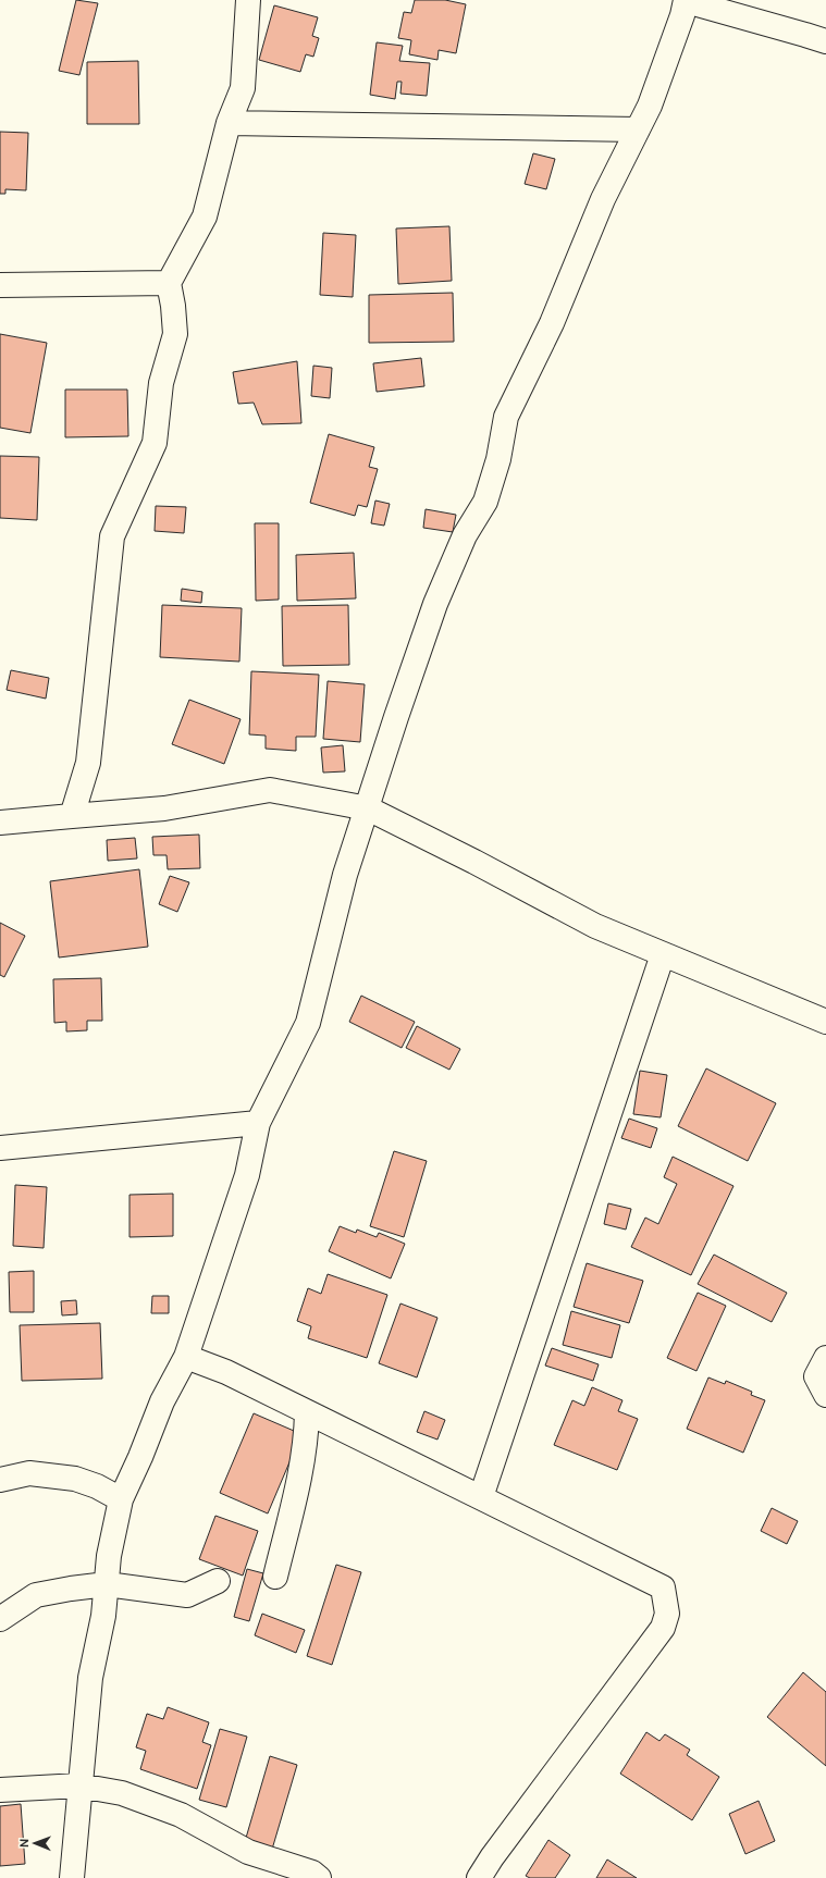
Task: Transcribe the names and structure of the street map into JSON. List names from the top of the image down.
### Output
{
  "north": "left"
}
